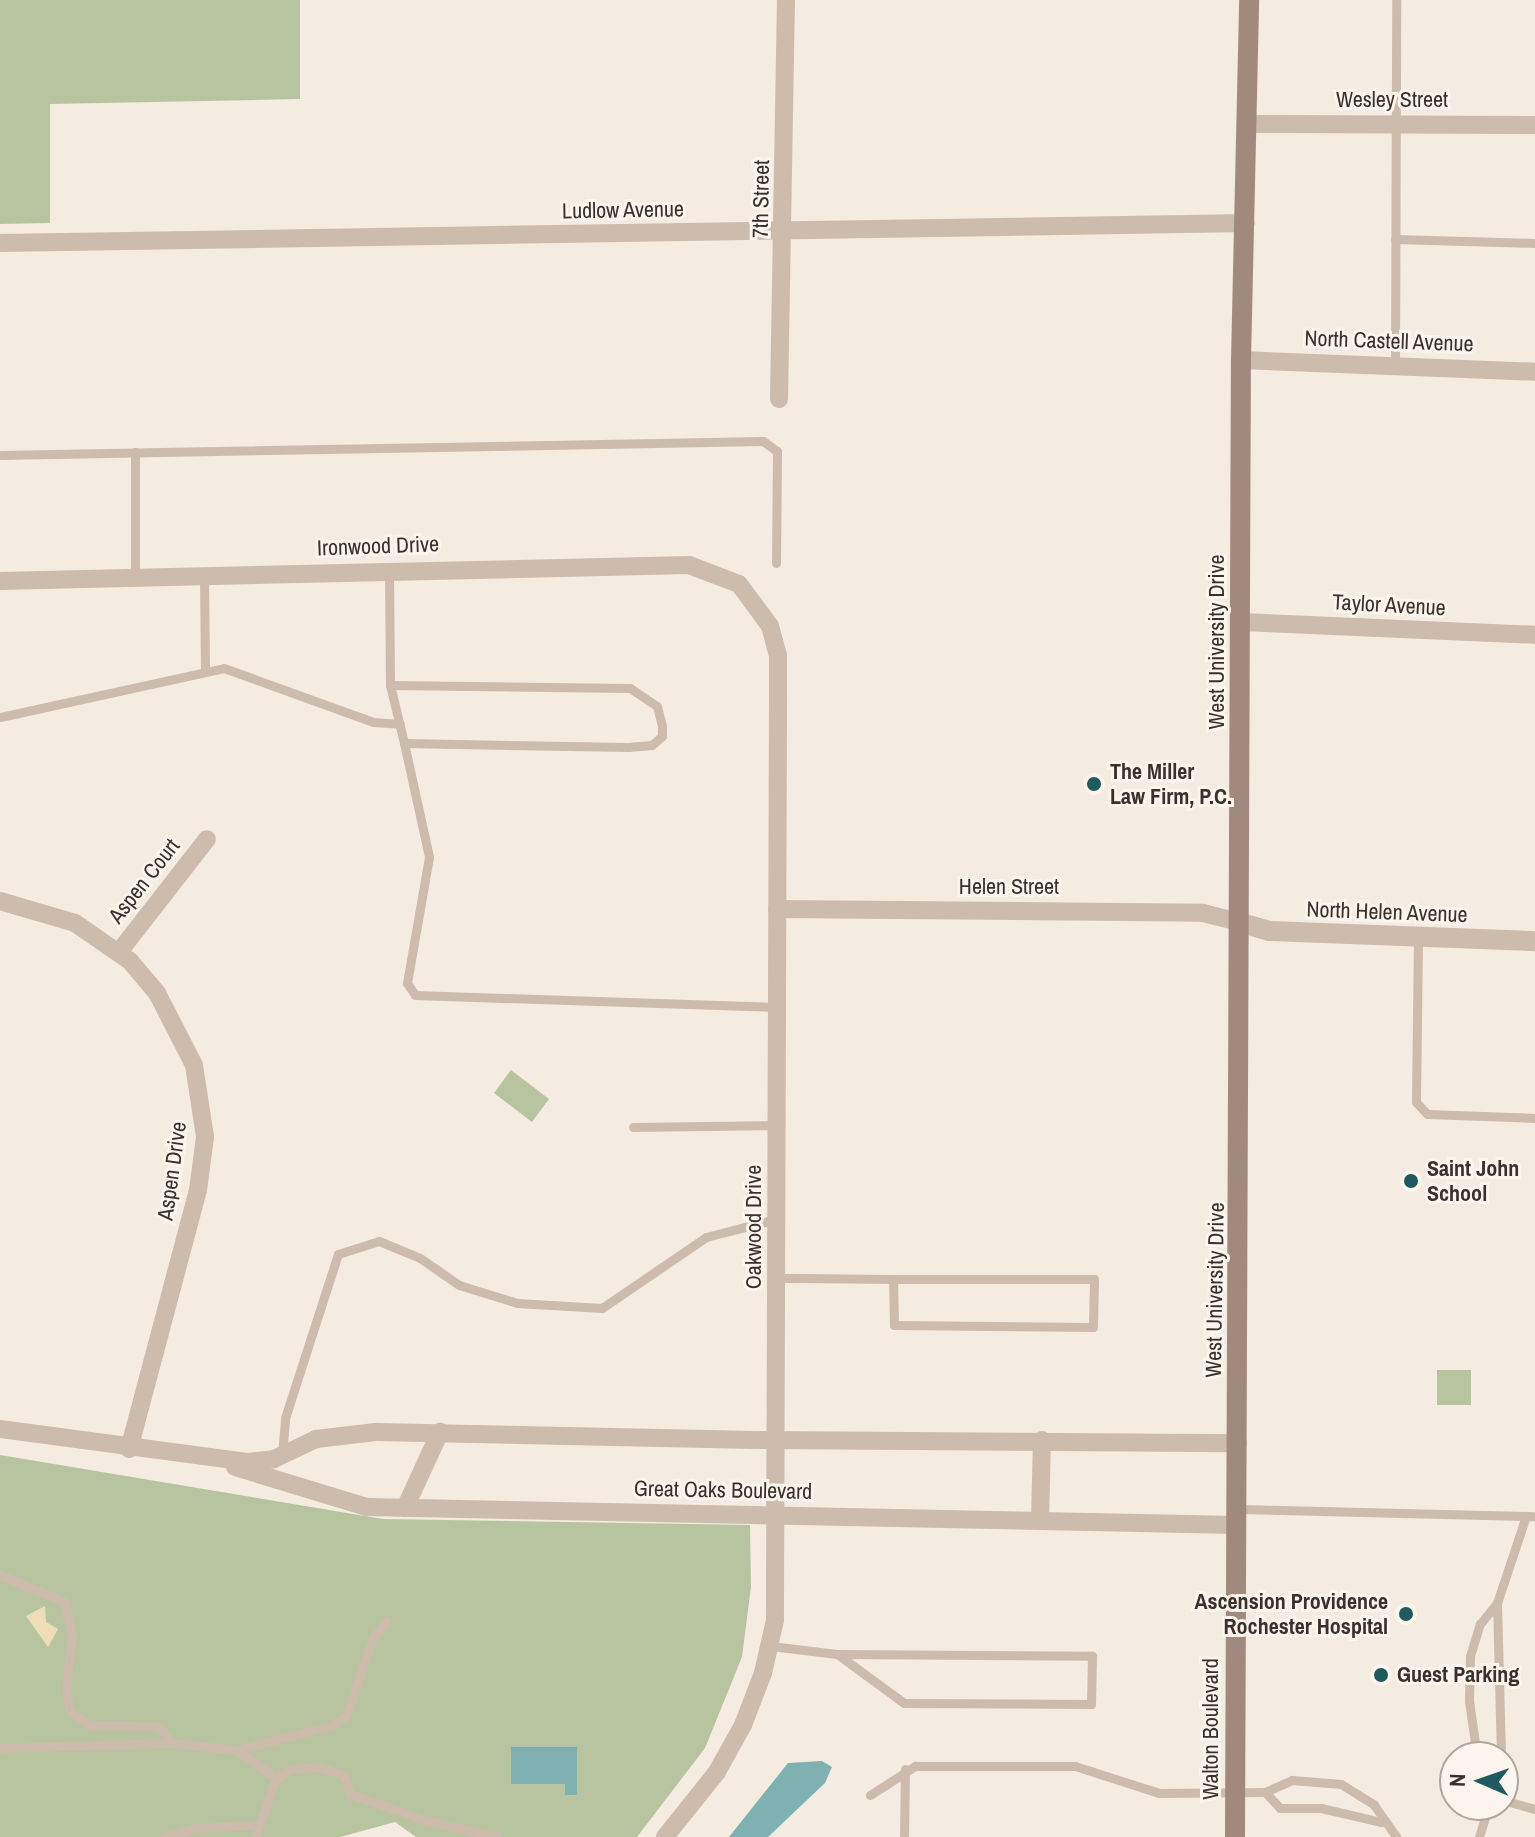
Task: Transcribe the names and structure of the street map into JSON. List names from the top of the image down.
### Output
{
  "streets": {
    "main road": ["West University Drive", "Walton Boulevard"],
    "street": [
      "Wesley Street",
      "7th Street",
      "Ludlow Avenue",
      "North Castell Avenue",
      "Ironwood Drive",
      "Taylor Avenue",
      "Aspen Court",
      "Helen Street",
      "North Helen Avenue",
      "Aspen Drive",
      "Oakwood Drive",
      "Great Oaks Boulevard"
    ]
  },
  "crossings": [
    ["Wesley Street", "West University Drive"],
    ["7th Street", "Ludlow Avenue"],
    ["Ludlow Avenue", "West University Drive"],
    ["North Castell Avenue", "West University Drive"],
    ["Ironwood Drive", "Oakwood Drive"],
    ["Taylor Avenue", "West University Drive"],
    ["West University Drive", "Helen Street"],
    ["West University Drive", "North Helen Avenue"],
    ["West University Drive", "Great Oaks Boulevard"],
    ["West University Drive", "Walton Boulevard"],
    ["Aspen Court", "Aspen Drive"],
    ["Helen Street", "North Helen Avenue"],
    ["Helen Street", "Oakwood Drive"],
    ["Aspen Drive", "Great Oaks Boulevard"],
    ["Oakwood Drive", "Great Oaks Boulevard"],
    ["Great Oaks Boulevard", "Walton Boulevard"]
  ],
  "places": [
    "The Miller Law Firm, P.C.",
    "Saint John School",
    "Ascension Providence Rochester Hospital",
    "Guest Parking"
  ],
  "north": "left"
}
